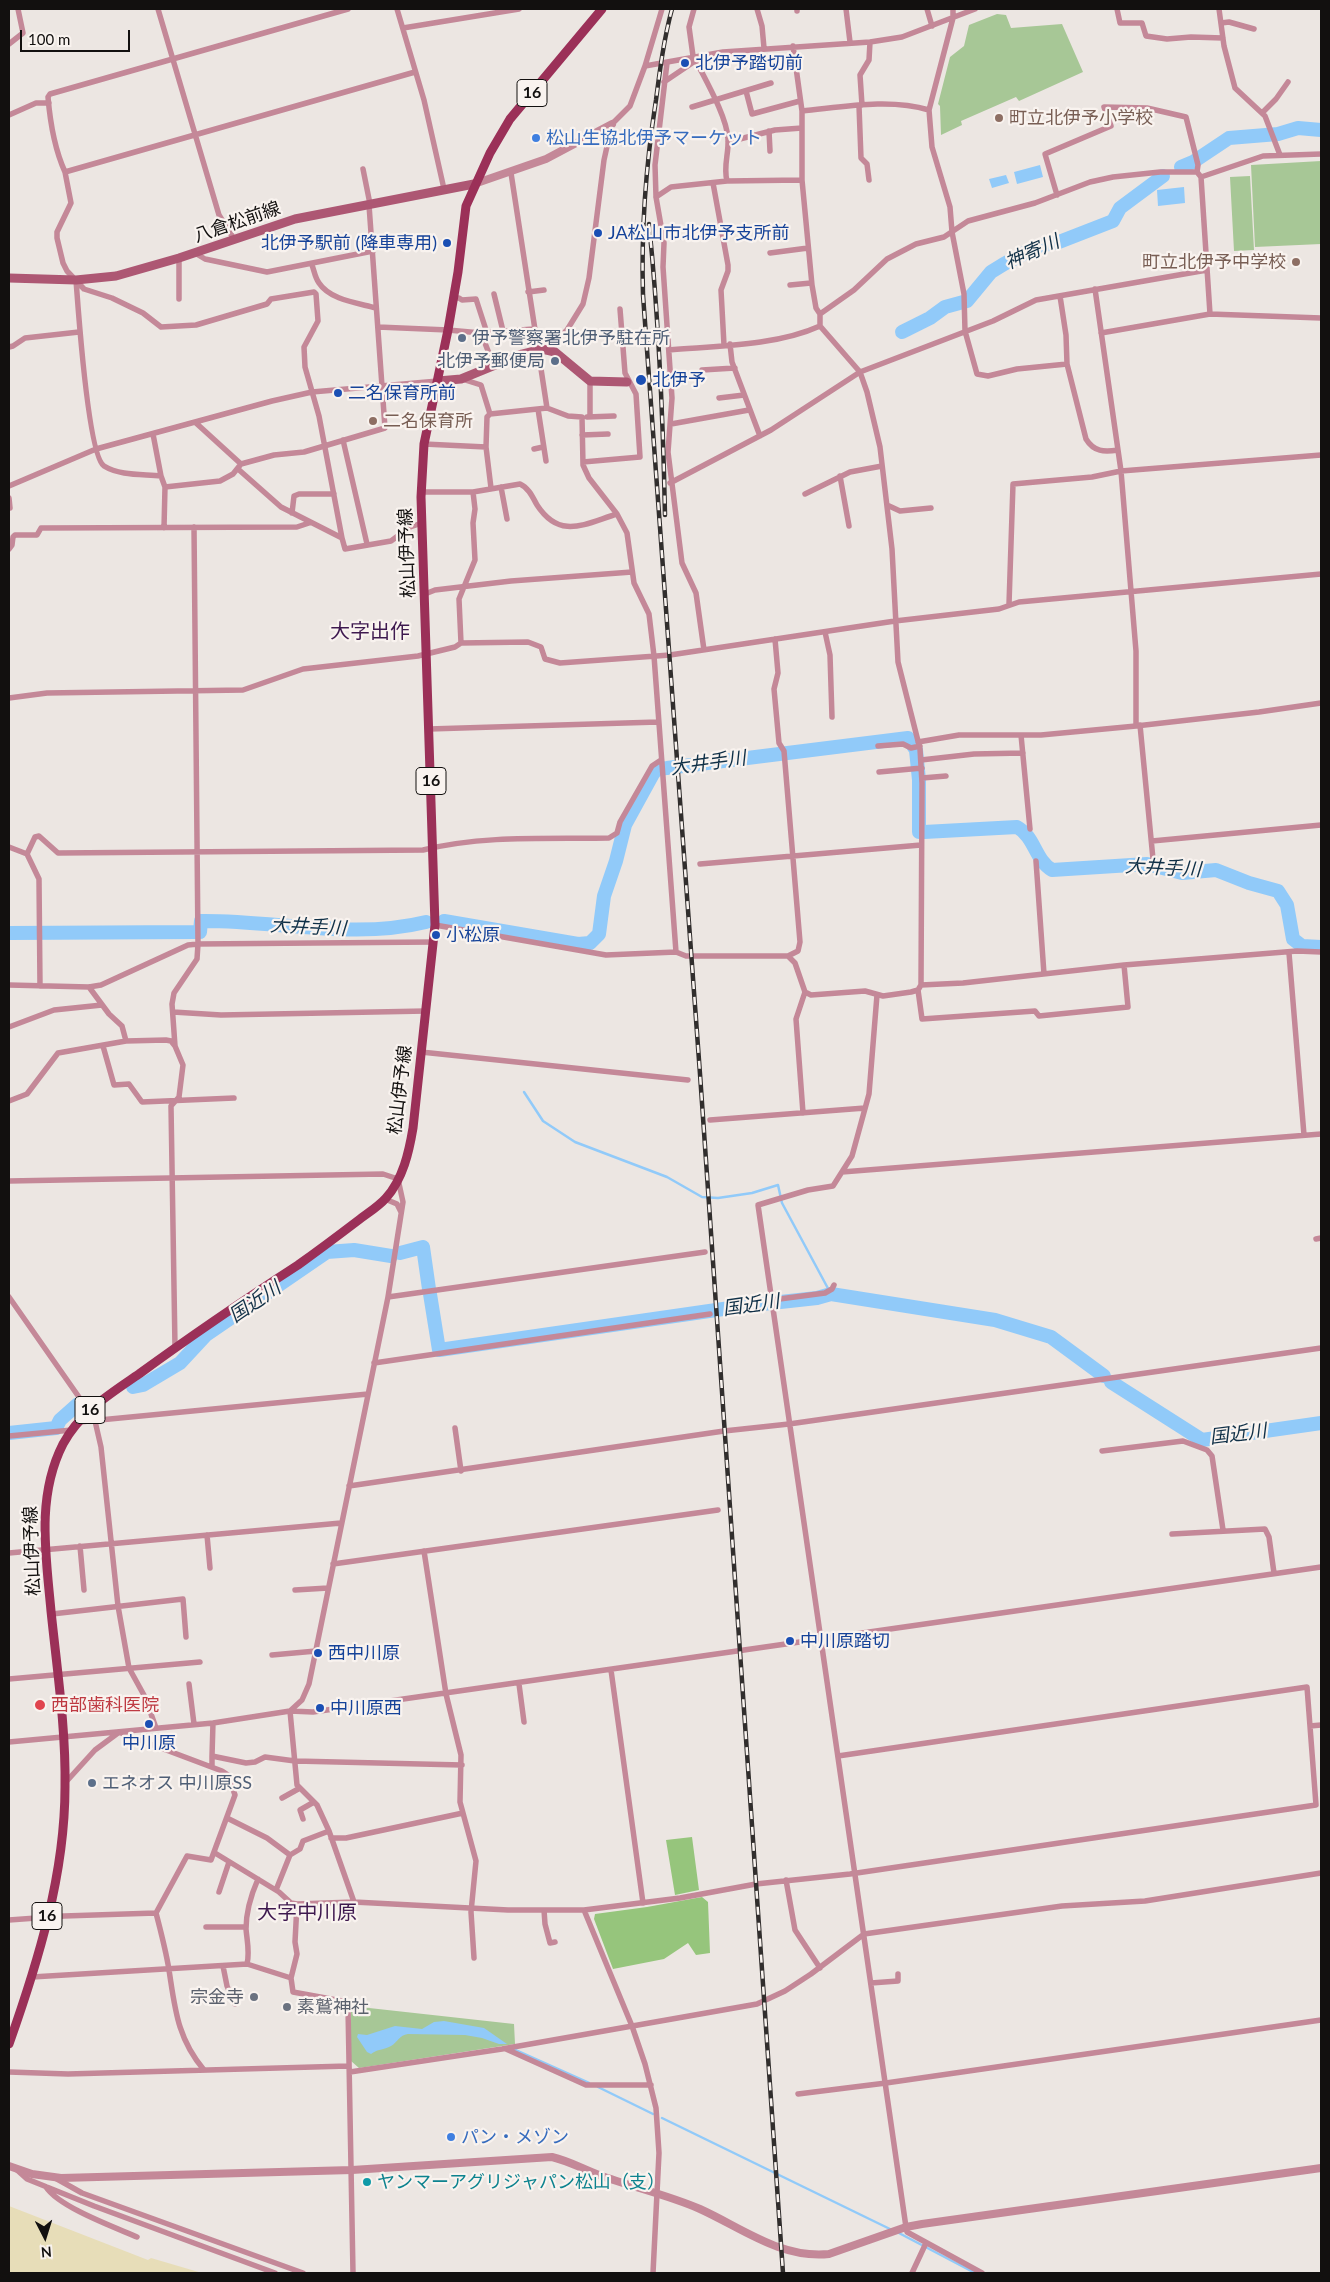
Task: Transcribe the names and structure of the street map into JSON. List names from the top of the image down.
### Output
{
  "streets": {
    "main road": ["16", "八倉松前線", "松山伊予線"]
  },
  "crossings": [
    ["八倉松前線", "松山伊予線"]
  ],
  "districts": ["大字出作", "大字中川原"],
  "water": ["神寄川", "大井手川", "国近川"],
  "places": [
    "北伊予踏切前",
    "町立北伊予小学校",
    "松山生協北伊予マーケット",
    "JA松山市北伊予支所前",
    "北伊予駅前 (降車専用)",
    "町立北伊予中学校",
    "伊予警察署北伊予駐在所",
    "北伊予郵便局",
    "北伊予",
    "二名保育所前",
    "二名保育所",
    "小松原",
    "中川原踏切",
    "西中川原",
    "西部歯科医院",
    "中川原西",
    "中川原",
    "エネオス 中川原SS",
    "宗金寺",
    "素鷲神社",
    "パン・メゾン",
    "ヤンマーアグリジャパン松山（支）"
  ],
  "scale_bar": "100 m",
  "north": "bottom"
}
